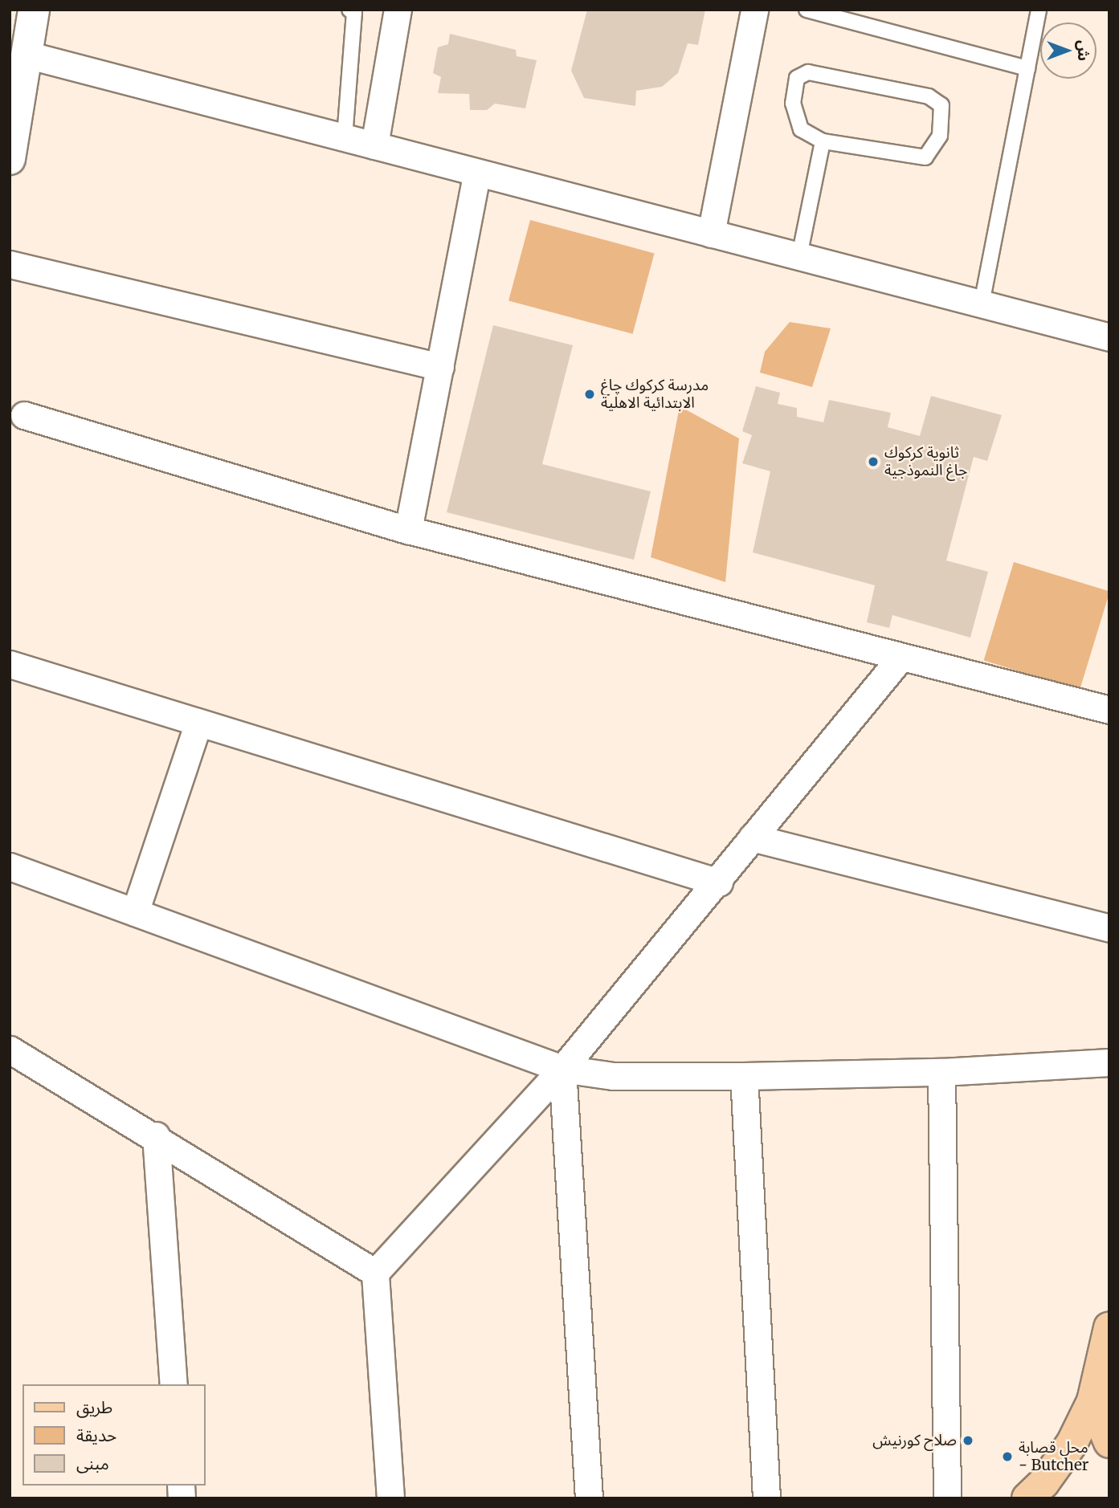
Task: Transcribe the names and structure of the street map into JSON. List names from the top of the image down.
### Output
{
  "places": [
    "مدرسة كركوك چاغ الابتدائية الاهلية",
    "ثانوية كركوك جاغ النموذجية",
    "صلاح كورنيش",
    "محل قصابة - Butcher"
  ],
  "legend": ["طريق", "حديقة", "مبنى"],
  "north": "right"
}
